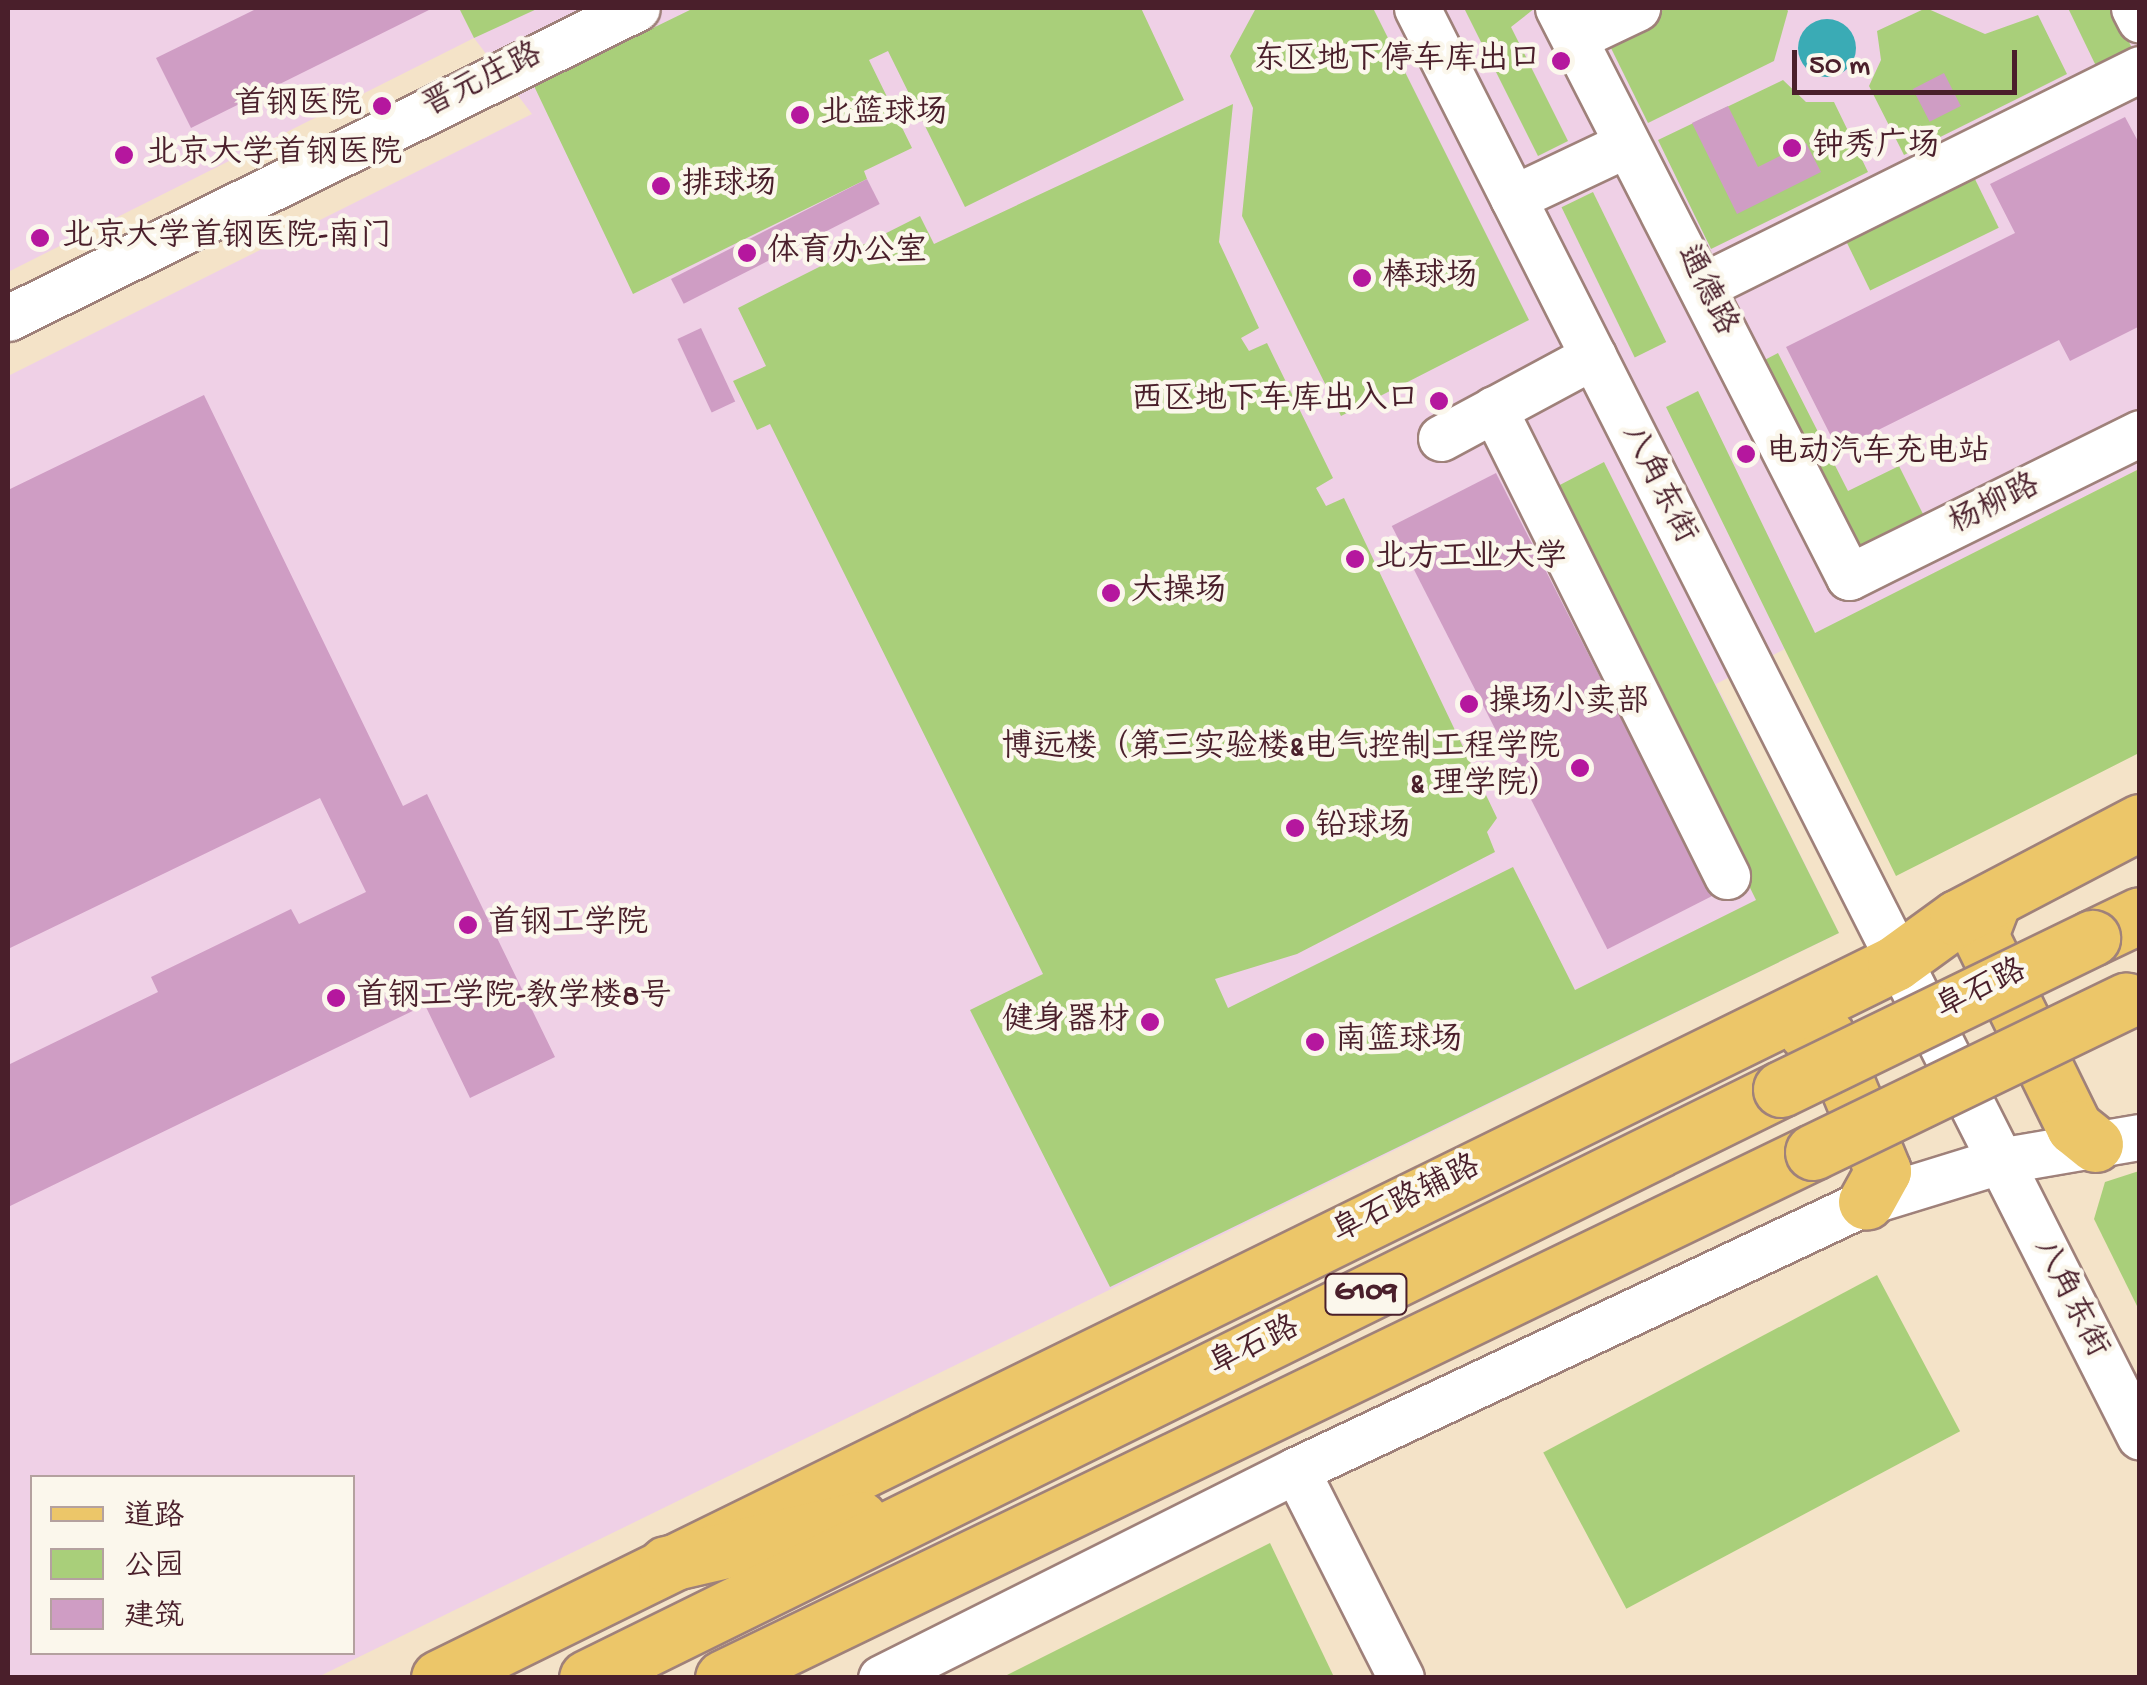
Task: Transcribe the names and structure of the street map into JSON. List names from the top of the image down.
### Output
{
  "streets": {
    "main road": ["阜石路", "阜石路辅路", "G109"],
    "street": [
      "晋元庄路",
      "通德路",
      "八角东街",
      "杨柳路"
    ]
  },
  "crossings": [
    ["通德路", "杨柳路"],
    ["八角东街", "阜石路辅路"]
  ],
  "places": [
    "东区地下停车库出口",
    "首钢医院",
    "北篮球场",
    "钟秀广场",
    "北京大学首钢医院",
    "排球场",
    "北京大学首钢医院-南门",
    "体育办公室",
    "棒球场",
    "西区地下车库出入口",
    "电动汽车充电站",
    "北方工业大学",
    "大操场",
    "操场小卖部",
    "博远楼（第三实验楼&电气控制工程学院 & 理学院）",
    "铅球场",
    "首钢工学院",
    "首钢工学院-教学楼8号",
    "健身器材",
    "南篮球场"
  ],
  "legend": ["道路", "公园", "建筑"],
  "scale_bar": "50 m"
}
